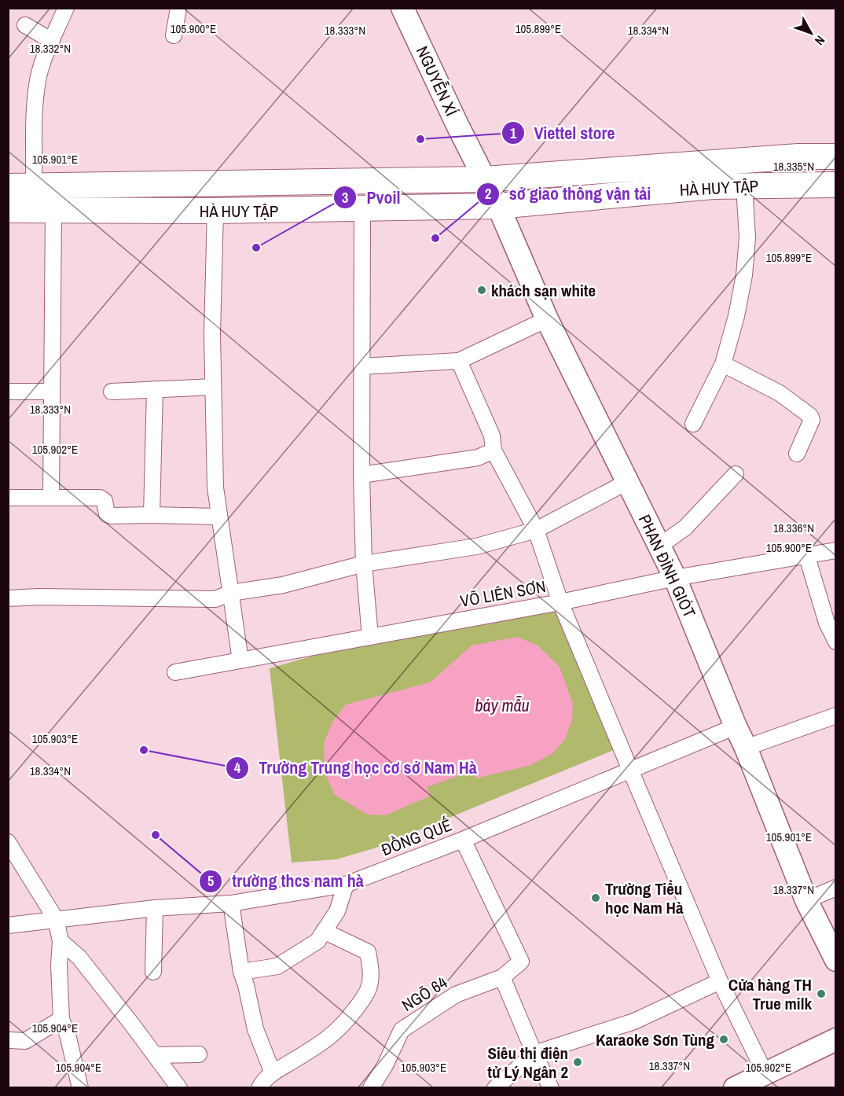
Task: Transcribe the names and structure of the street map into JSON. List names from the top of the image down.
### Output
{
  "streets": {
    "main road": ["HÀ HUY TẬP"],
    "street": [
      "NGUYỄN XÍ",
      "PHAN ĐÌNH GIÓT",
      "VÕ LIÊN SƠN",
      "ĐỒNG QUẾ",
      "NGÕ 64"
    ]
  },
  "crossings": [
    ["NGUYỄN XÍ", "HÀ HUY TẬP"],
    ["NGUYỄN XÍ", "PHAN ĐÌNH GIÓT"],
    ["HÀ HUY TẬP", "PHAN ĐÌNH GIÓT"],
    ["PHAN ĐÌNH GIÓT", "VÕ LIÊN SƠN"],
    ["PHAN ĐÌNH GIÓT", "ĐỒNG QUẾ"],
    ["ĐỒNG QUẾ", "NGÕ 64"]
  ],
  "water": ["bảy mẫu"],
  "places": [
    "Viettel store",
    "sở giao thông vận tải",
    "Pvoil",
    "khách sạn white",
    "Trường Trung học cơ sở Nam Hà",
    "trường thcs nam hà",
    "Trường Tiểu học Nam Hà",
    "Cửa hàng TH True milk",
    "Karaoke Sơn Tùng",
    "Siêu thị điện tử Lý Ngân 2"
  ],
  "north": "bottom right",
  "coordinates": [
    "105.900°E",
    "105.899°E",
    "18.333°N",
    "18.334°N",
    "18.332°N",
    "105.901°E",
    "18.335°N",
    "105.902°E",
    "18.336°N",
    "105.903°E",
    "18.337°N",
    "105.904°E"
  ]
}
